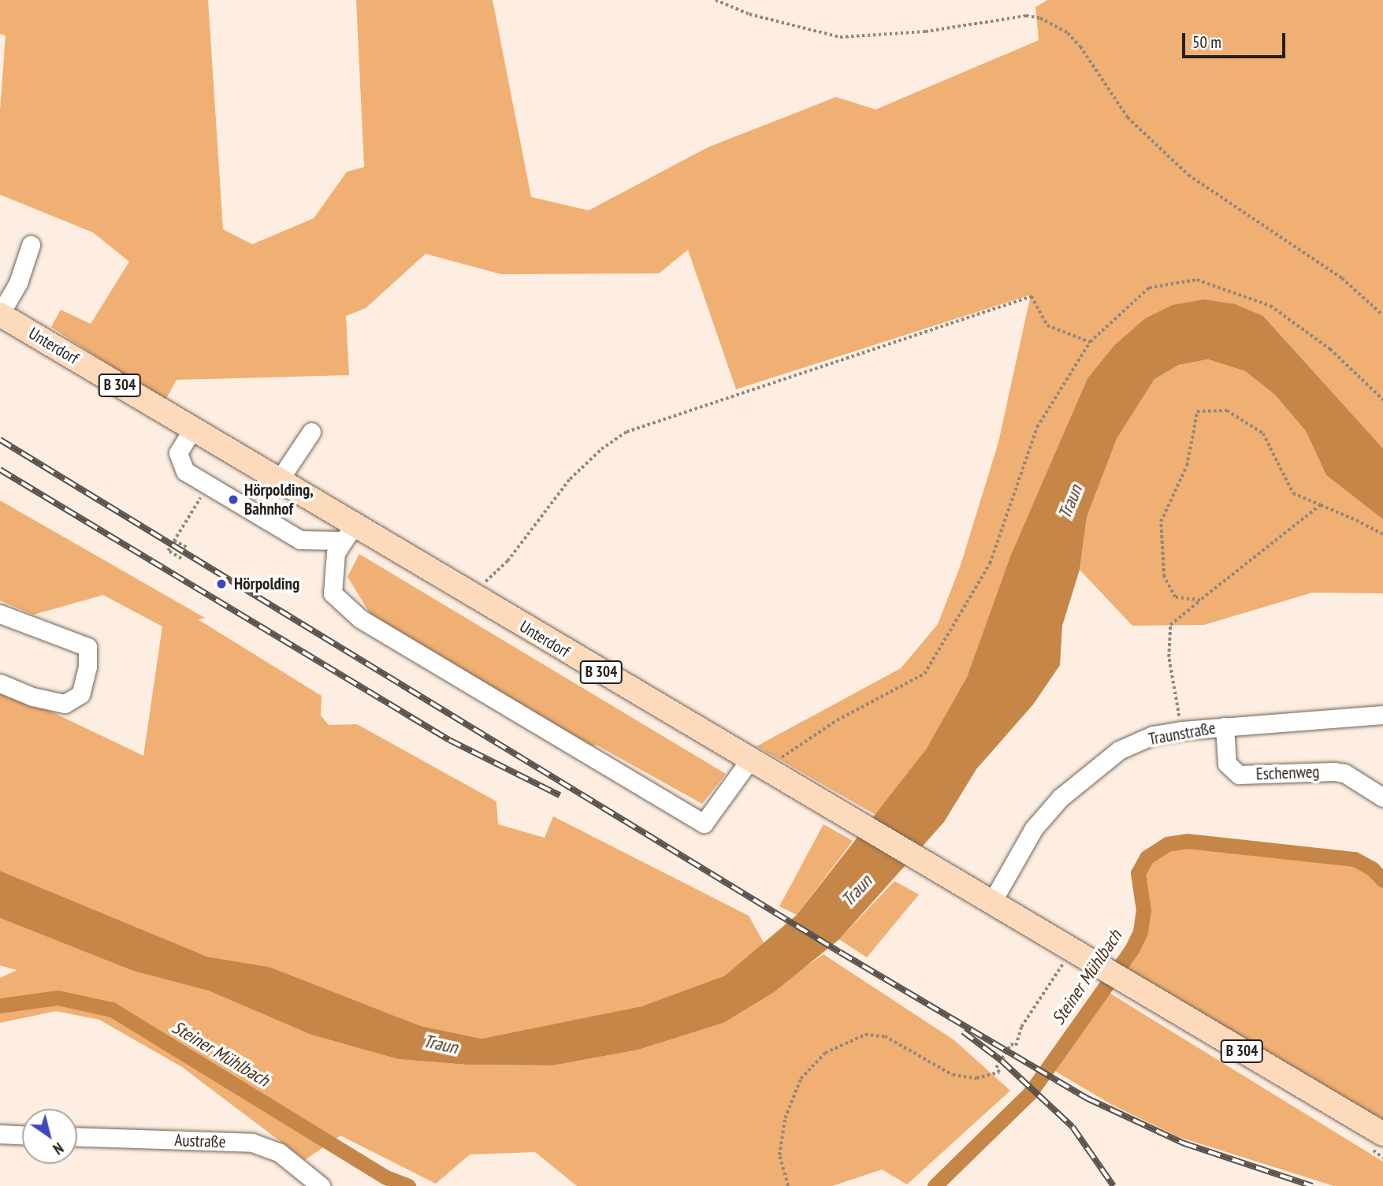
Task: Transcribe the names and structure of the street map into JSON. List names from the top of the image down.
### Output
{
  "streets": {
    "main road": ["Unterdorf", "B 304"],
    "street": ["Traunstraße", "Eschenweg", "Austraße"]
  },
  "crossings": [
    ["Unterdorf", "B 304"],
    ["Unterdorf", "Traunstraße"],
    ["B 304", "Traunstraße"],
    ["Traunstraße", "Eschenweg"]
  ],
  "water": ["Traun", "Steiner Mühlbach"],
  "places": ["Hörpolding, Bahnhof", "Hörpolding"],
  "scale_bar": "50 m",
  "north": "bottom right"
}
